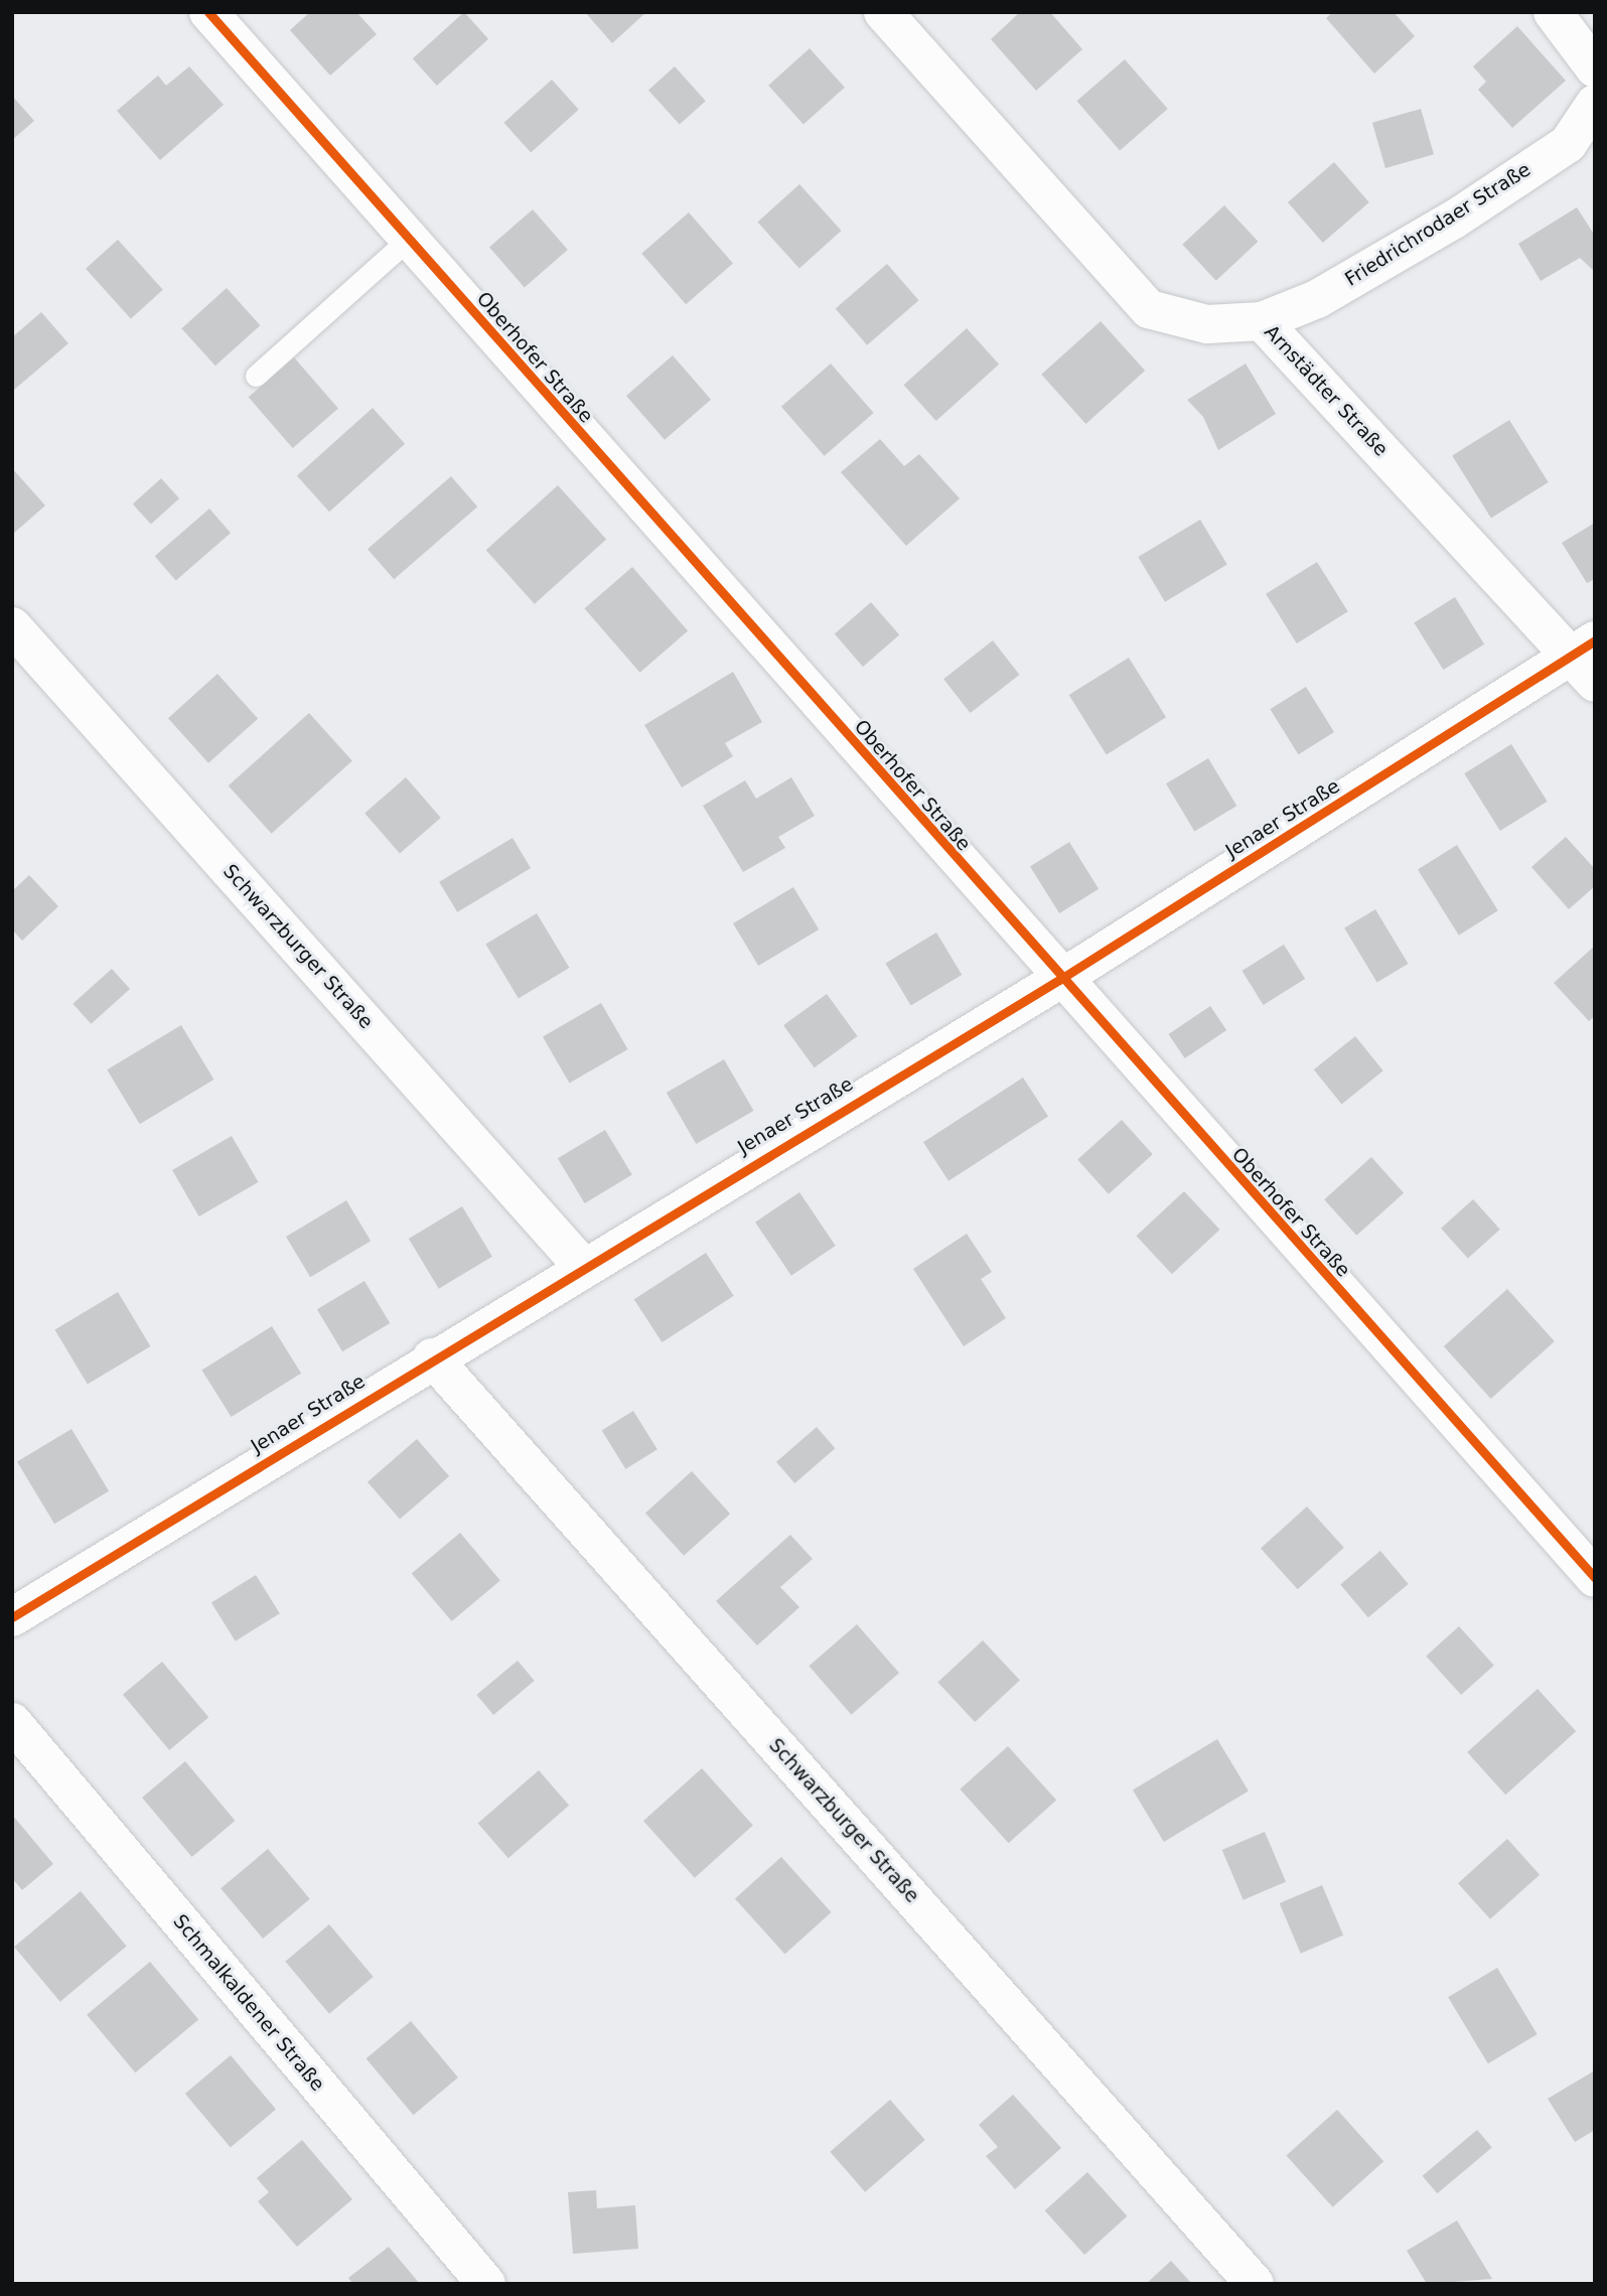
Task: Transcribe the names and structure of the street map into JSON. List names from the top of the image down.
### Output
{
  "streets": {
    "street": [
      "Friedrichrodaer Straße",
      "Oberhofer Straße",
      "Arnstädter Straße",
      "Jenaer Straße",
      "Schwarzburger Straße",
      "Schmalkaldener Straße"
    ]
  },
  "crossings": [
    ["Friedrichrodaer Straße", "Arnstädter Straße"],
    ["Oberhofer Straße", "Jenaer Straße"],
    ["Arnstädter Straße", "Jenaer Straße"],
    ["Jenaer Straße", "Schwarzburger Straße"]
  ]
}
